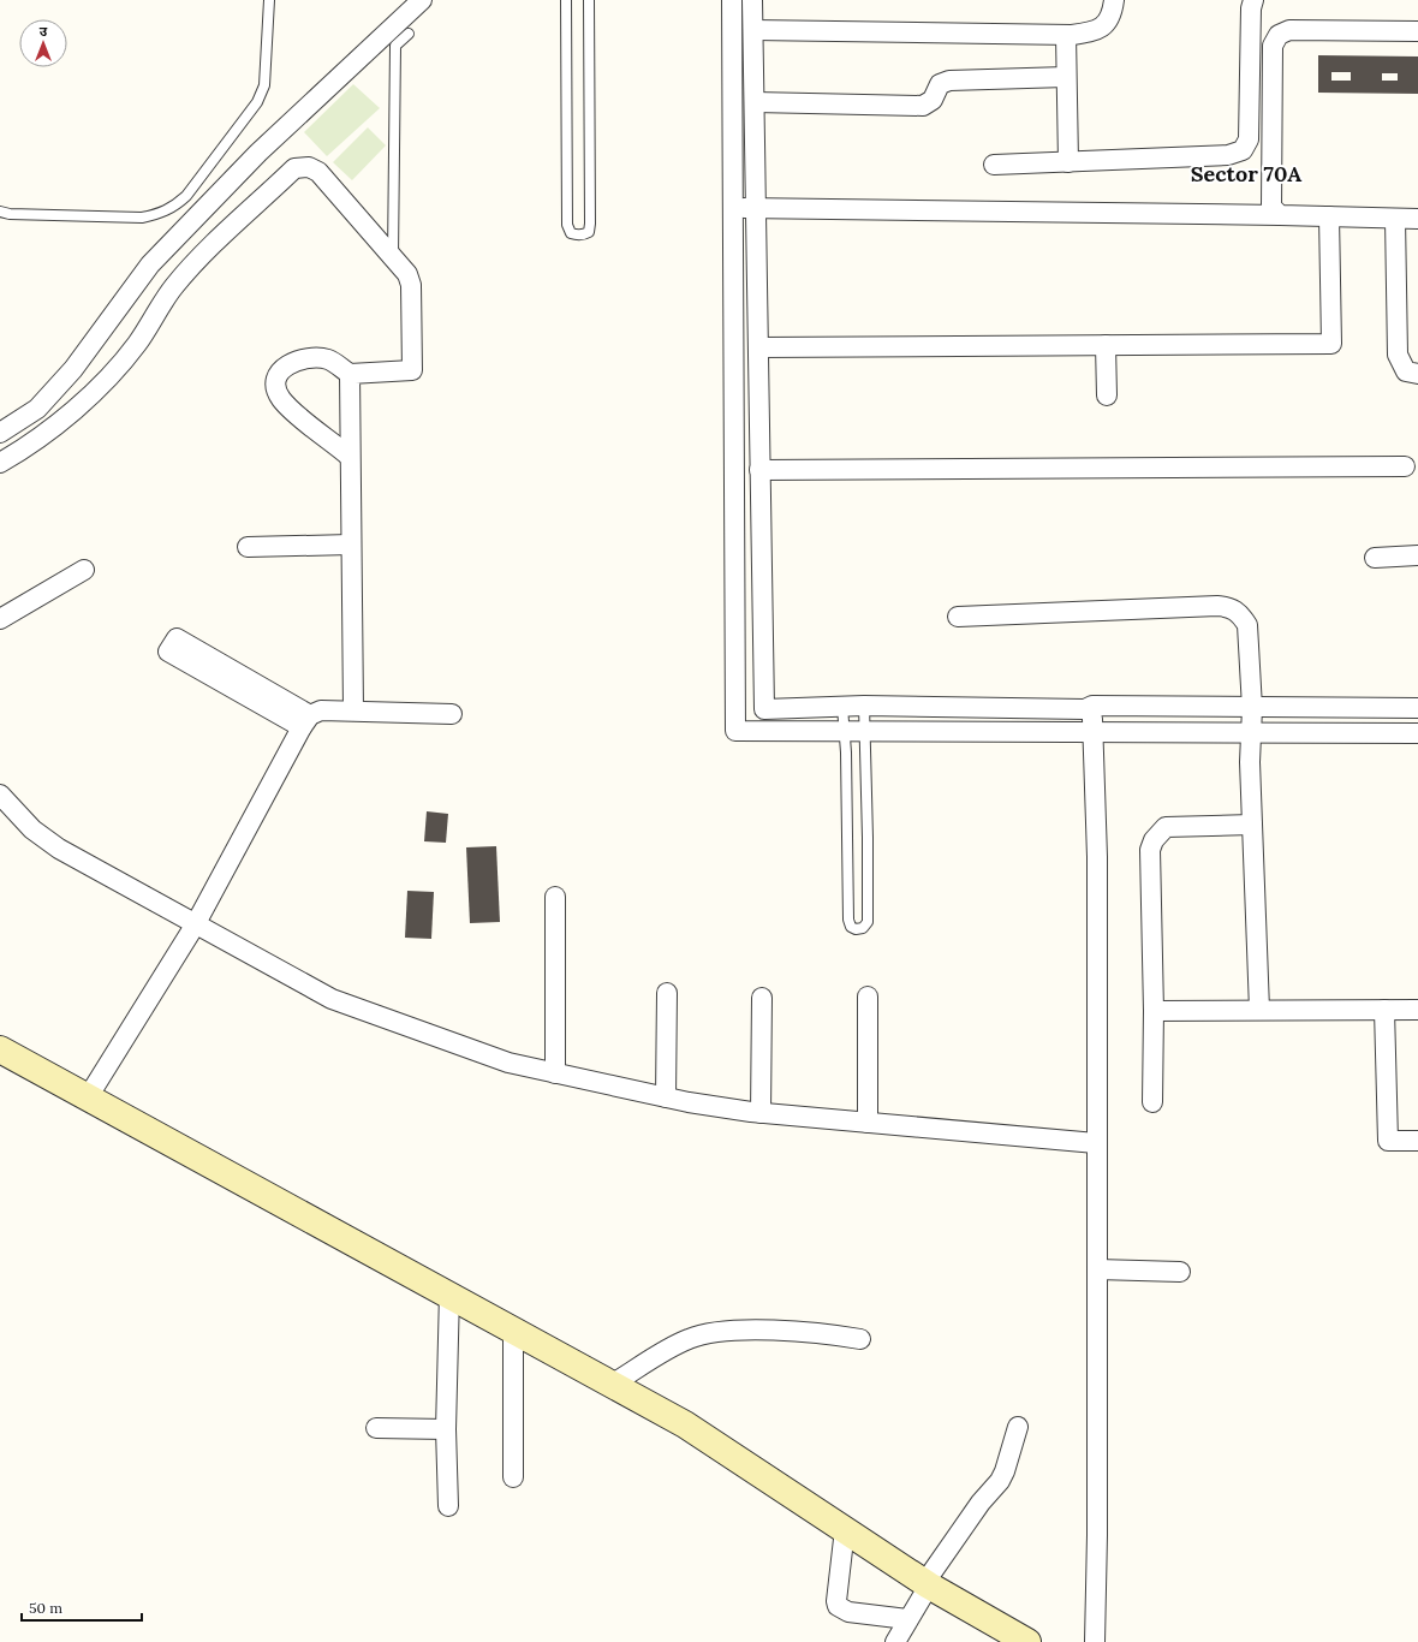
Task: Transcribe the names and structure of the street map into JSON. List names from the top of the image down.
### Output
{
  "districts": ["Sector 70A"],
  "scale_bar": "50 m",
  "north": "top"
}
